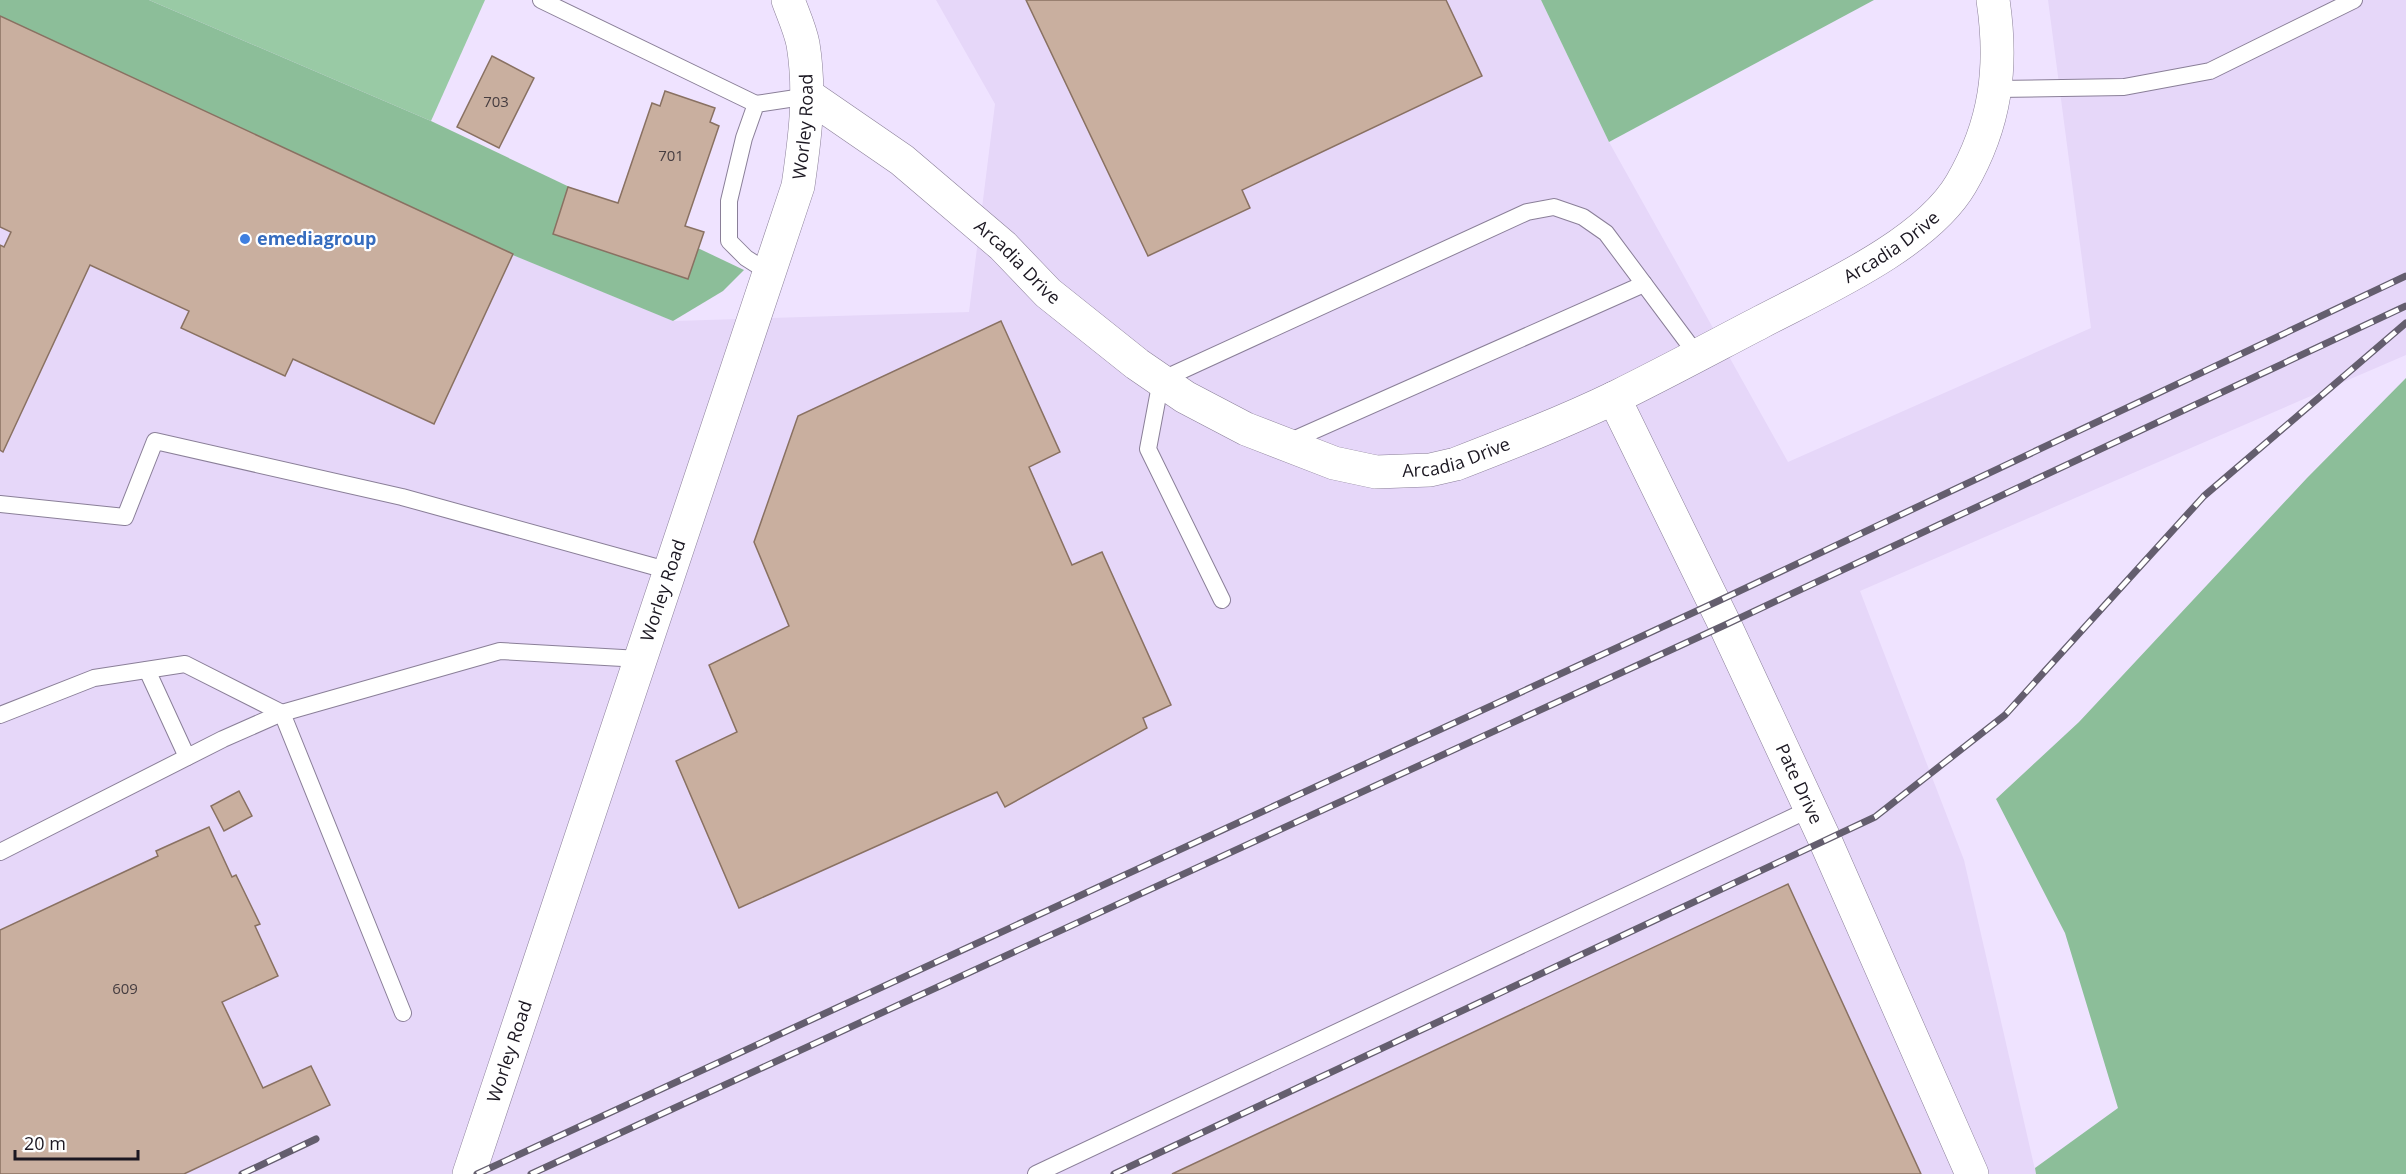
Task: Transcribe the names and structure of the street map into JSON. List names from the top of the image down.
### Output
{
  "streets": {
    "street": ["Worley Road", "Arcadia Drive", "Pate Drive"]
  },
  "crossings": [
    ["Worley Road", "Arcadia Drive"],
    ["Arcadia Drive", "Pate Drive"]
  ],
  "places": ["emediagroup"],
  "house_numbers": ["703", "701", "609"],
  "scale_bar": "20 m"
}
